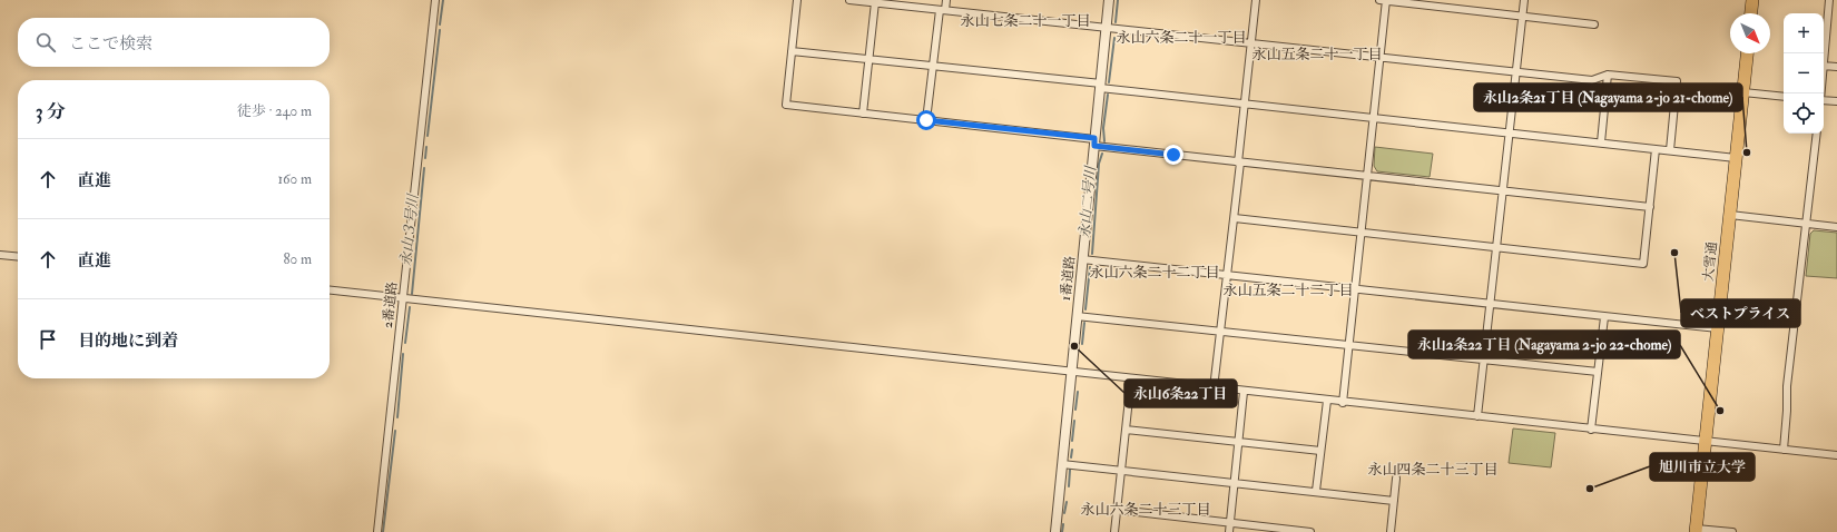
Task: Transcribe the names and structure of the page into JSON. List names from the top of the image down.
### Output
{
  "streets": {
    "highway": ["大雪通"],
    "street": ["1番道路", "2番道路"]
  },
  "districts": [
    "永山七条二十一丁目",
    "永山六条二十一丁目",
    "永山五条二十一丁目",
    "永山六条二十二丁目",
    "永山五条二十二丁目",
    "永山四条二十三丁目",
    "永山六条二十三丁目"
  ],
  "water": ["永山二号川", "永山３号川"],
  "places": [
    "永山2条21丁目 (Nagayama 2-jo 21-chome)",
    "ベストプライス",
    "永山6条22丁目",
    "永山2条22丁目 (Nagayama 2-jo 22-chome)",
    "旭川市立大学"
  ],
  "north": "bottom right",
  "page": {
    "map_buttons": ["+", "−"],
    "search": "ここで検索",
    "heading": ["3 分", "徒歩 · 240 m"],
    "list": [
      ["直進", "160 m"],
      ["直進", "80 m"],
      "目的地に到着"
    ]
  }
}
